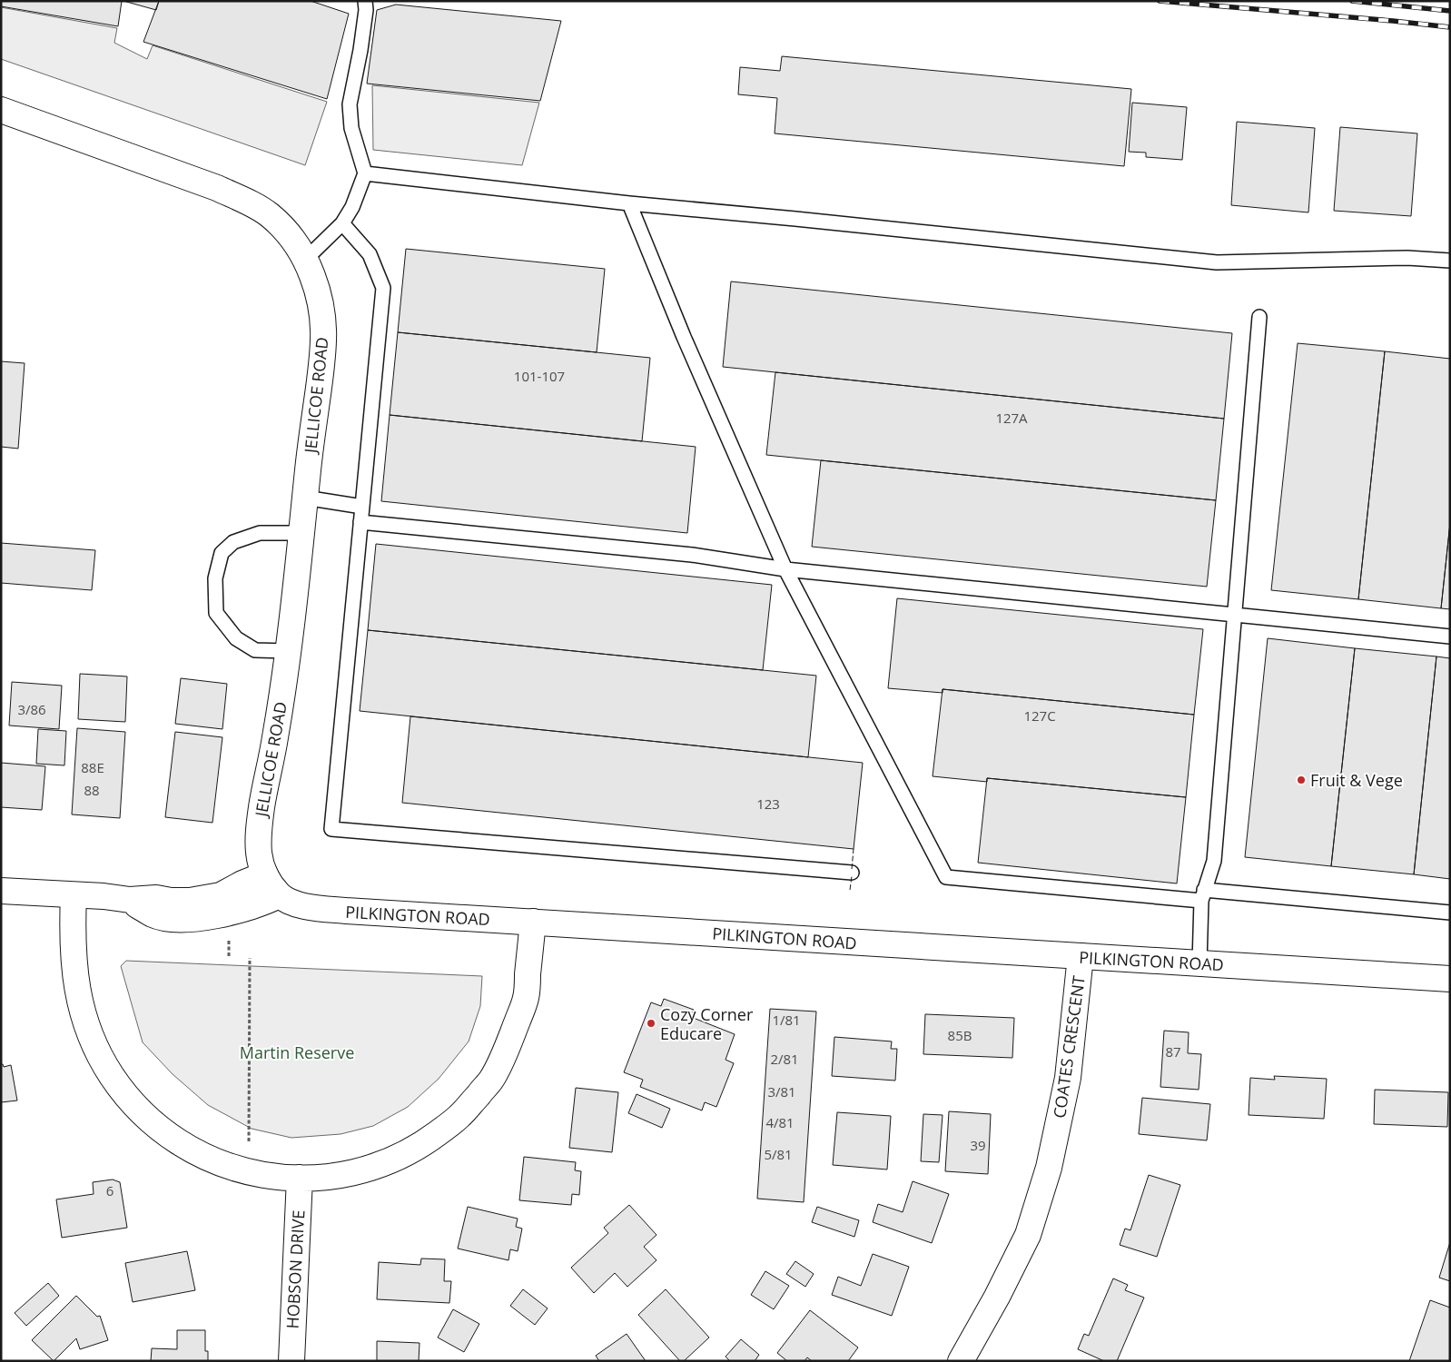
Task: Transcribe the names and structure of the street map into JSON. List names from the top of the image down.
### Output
{
  "streets": {
    "main road": [
      "JELLICOE ROAD",
      "PILKINGTON ROAD",
      "COATES CRESCENT",
      "HOBSON DRIVE"
    ]
  },
  "crossings": [
    ["JELLICOE ROAD", "PILKINGTON ROAD"],
    ["PILKINGTON ROAD", "COATES CRESCENT"]
  ],
  "parks": ["Martin Reserve"],
  "places": ["Fruit & Vege", "Cozy Corner Educare"],
  "house_numbers": [
    "101-107",
    "127A",
    "3/86",
    "127C",
    "88E",
    "88",
    "123",
    "1/81",
    "85B",
    "87",
    "2/81",
    "3/81",
    "4/81",
    "39",
    "5/81",
    "6"
  ]
}
